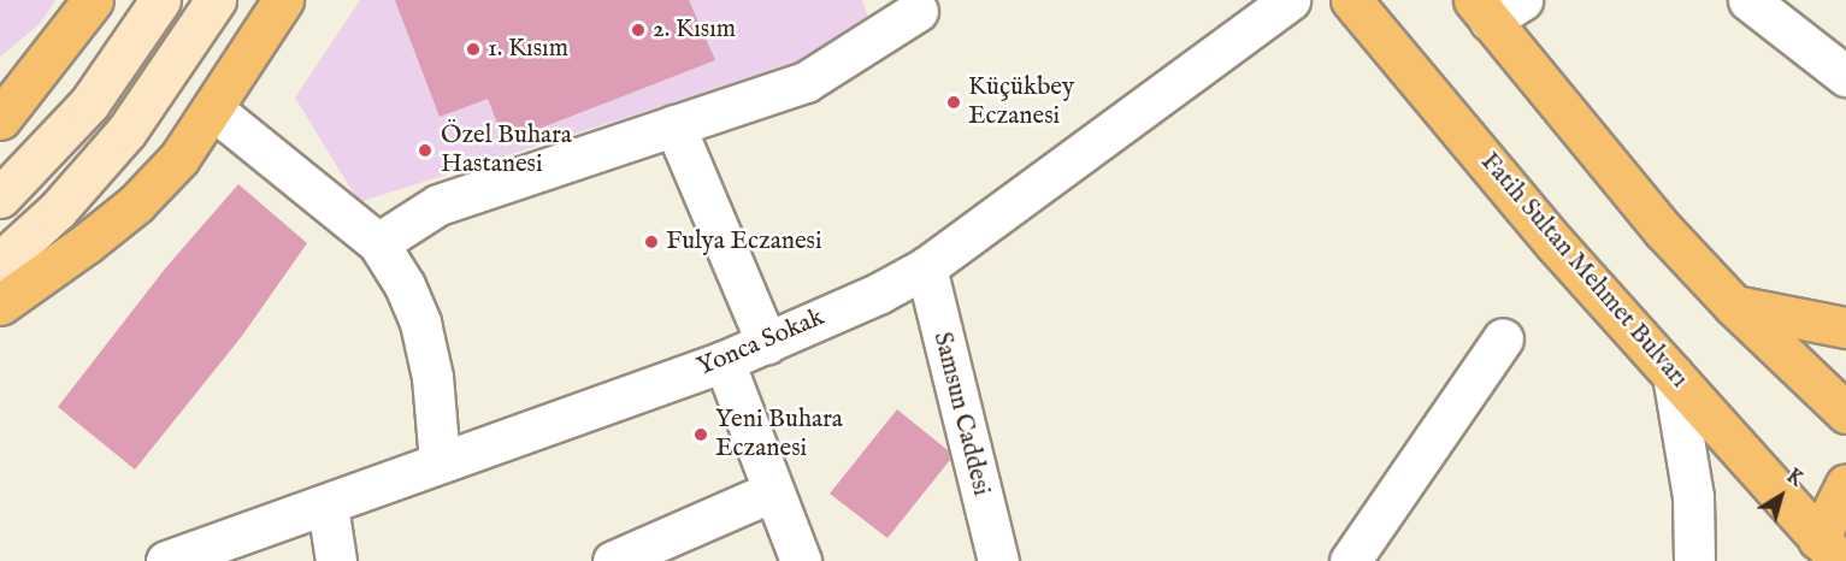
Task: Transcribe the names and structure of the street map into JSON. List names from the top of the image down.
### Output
{
  "streets": {
    "highway": ["Fatih Sultan Mehmet Bulvarı"],
    "street": ["Yonca Sokak", "Samsun Caddesi"]
  },
  "crossings": [
    ["Yonca Sokak", "Samsun Caddesi"]
  ],
  "places": [
    "2. Kısım",
    "1. Kısım",
    "Küçükbey Eczanesi",
    "Özel Buhara Hastanesi",
    "Fulya Eczanesi",
    "Yeni Buhara Eczanesi"
  ],
  "north": "top right"
}
